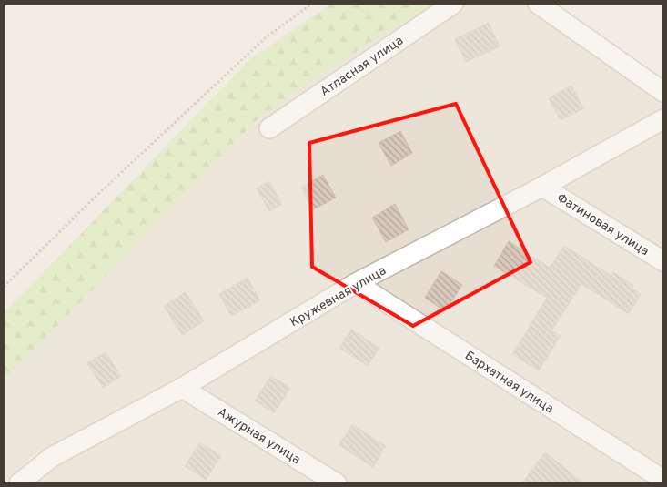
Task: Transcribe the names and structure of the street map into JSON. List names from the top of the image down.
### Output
{
  "streets": {
    "street": [
      "Атласная улица",
      "Фатиновая улица",
      "Кружевная улица",
      "Бархатная улица",
      "Ажурная улица"
    ]
  },
  "crossings": [
    ["Фатиновая улица", "Кружевная улица"],
    ["Кружевная улица", "Бархатная улица"],
    ["Кружевная улица", "Ажурная улица"]
  ]
}
